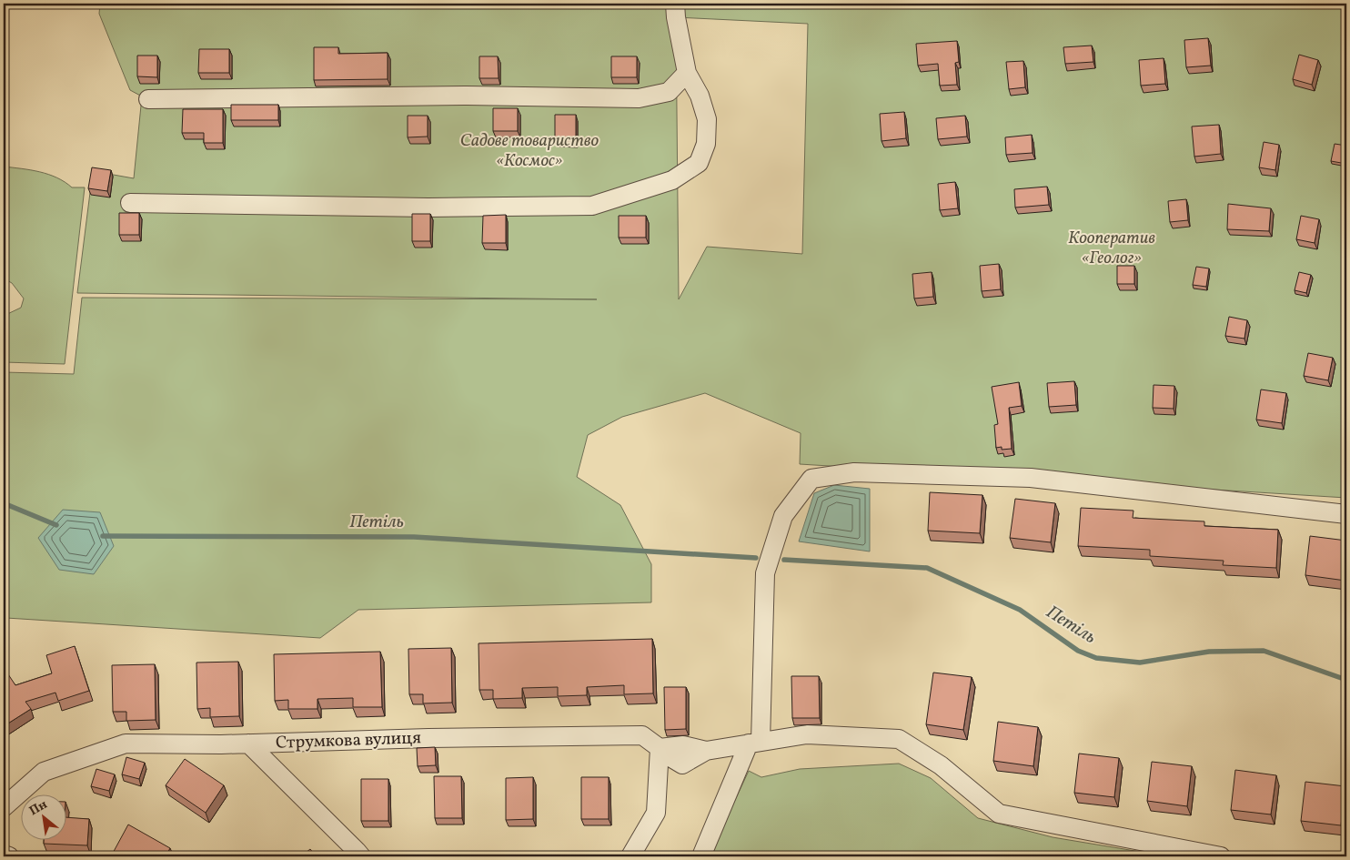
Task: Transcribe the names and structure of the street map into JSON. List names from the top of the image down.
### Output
{
  "streets": {
    "street": ["Струмкова вулиця"]
  },
  "water": ["Петіль"],
  "parks": ["Садове товариство «Космос»", "Кооператив «Геолог»"],
  "north": "top left"
}
